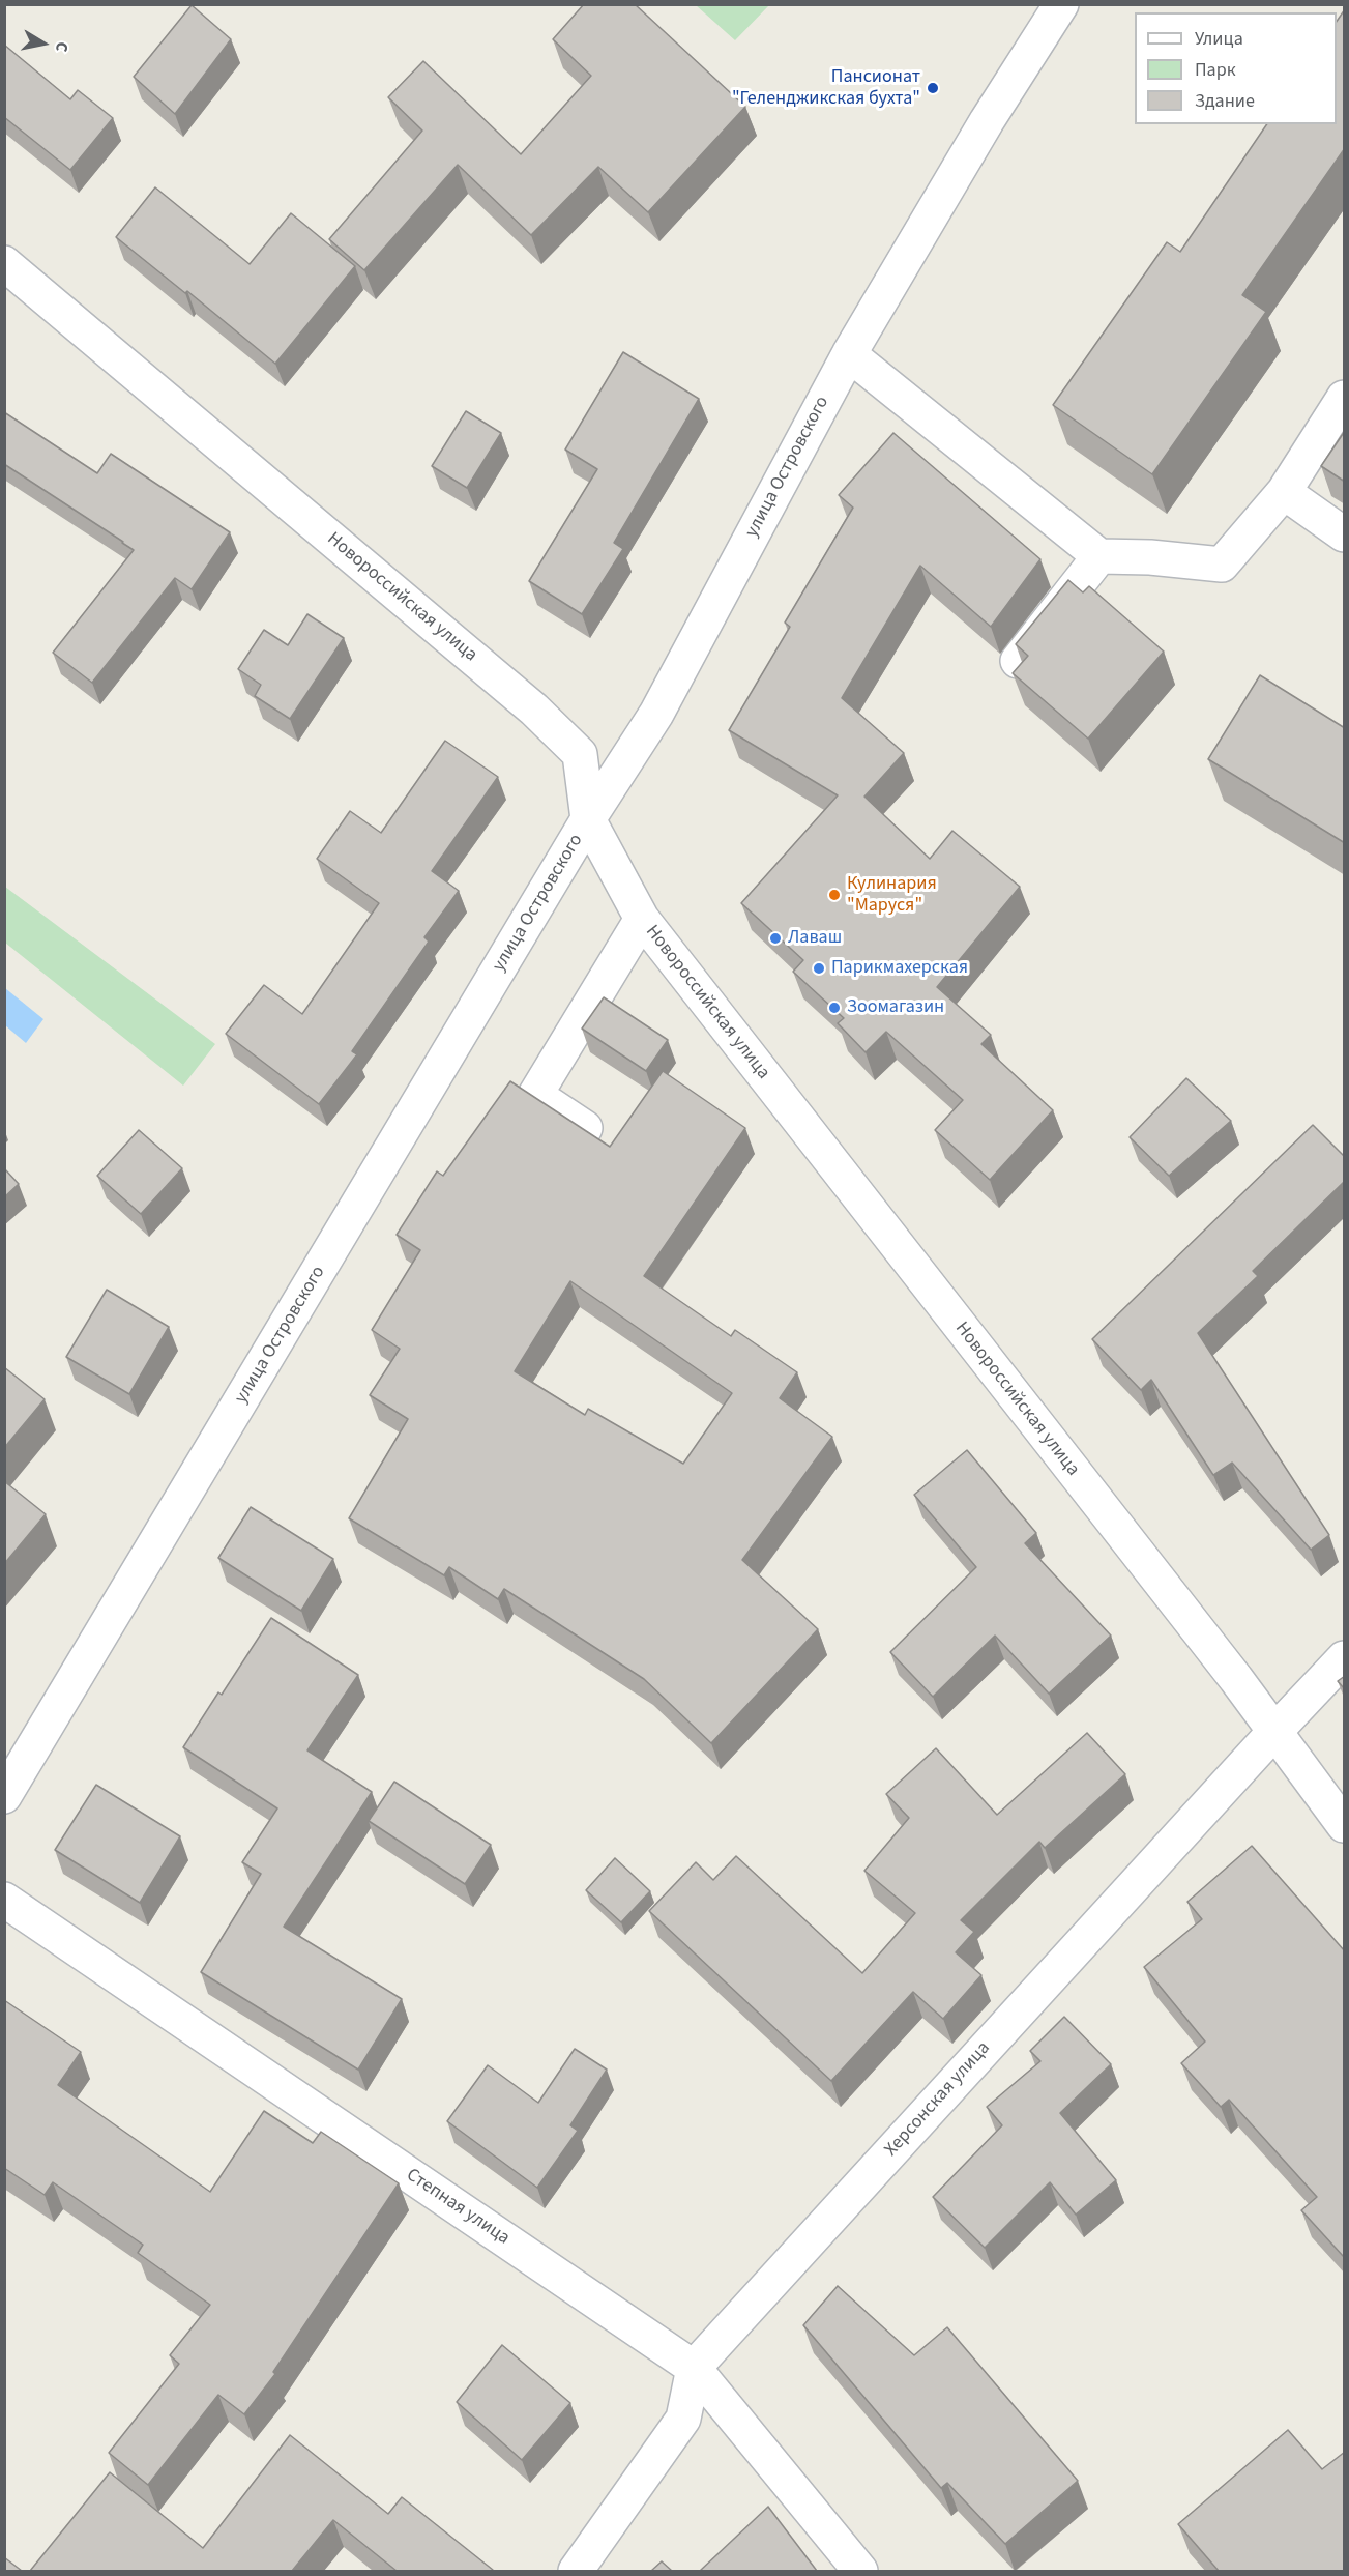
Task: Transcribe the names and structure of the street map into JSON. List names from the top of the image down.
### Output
{
  "streets": {
    "street": [
      "улица Островского",
      "Новороссийская улица",
      "Херсонская улица",
      "Степная улица"
    ]
  },
  "crossings": [
    ["улица Островского", "Новороссийская улица"],
    ["Новороссийская улица", "Херсонская улица"],
    ["Херсонская улица", "Степная улица"]
  ],
  "places": [
    "Пансионат \"Геленджикская бухта\"",
    "Кулинария \"Маруся\"",
    "Лаваш",
    "Парикмахерская",
    "Зоомагазин"
  ],
  "legend": ["Улица", "Парк", "Здание"],
  "north": "right"
}
